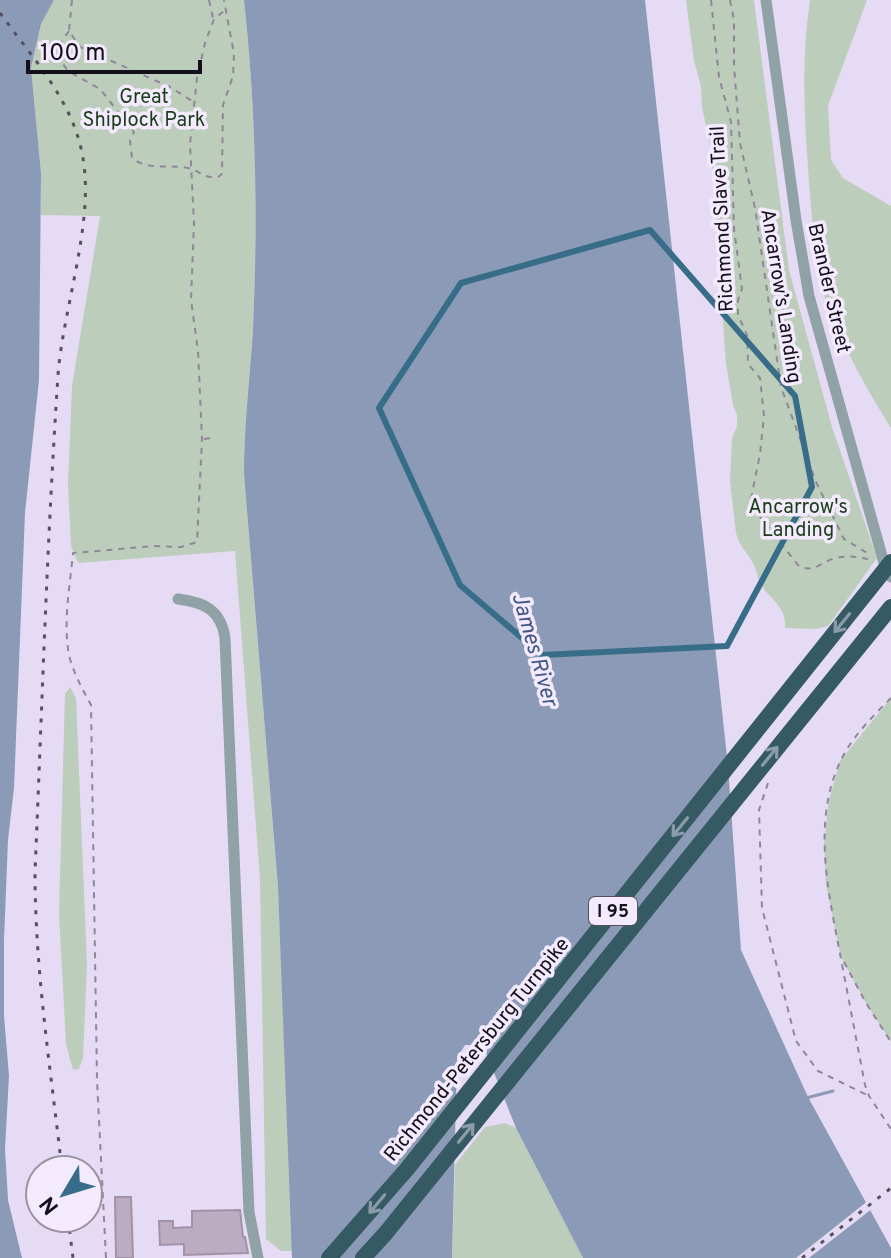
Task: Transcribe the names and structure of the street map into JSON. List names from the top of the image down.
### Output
{
  "streets": {
    "highway": ["I 95", "Richmond-Petersburg Turnpike"],
    "street": ["Brander Street"],
    "path": ["Richmond Slave Trail", "Ancarrow’s Landing"]
  },
  "crossings": [
    ["Richmond Slave Trail", "Brander Street"],
    ["Richmond Slave Trail", "Ancarrow’s Landing"],
    ["Richmond Slave Trail", "Richmond-Petersburg Turnpike"],
    ["Brander Street", "Ancarrow’s Landing"],
    ["Brander Street", "Richmond-Petersburg Turnpike"],
    ["Ancarrow’s Landing", "Richmond-Petersburg Turnpike"]
  ],
  "water": ["James River"],
  "parks": ["Great Shiplock Park", "Ancarrow's Landing"],
  "scale_bar": "100 m",
  "north": "bottom left"
}
